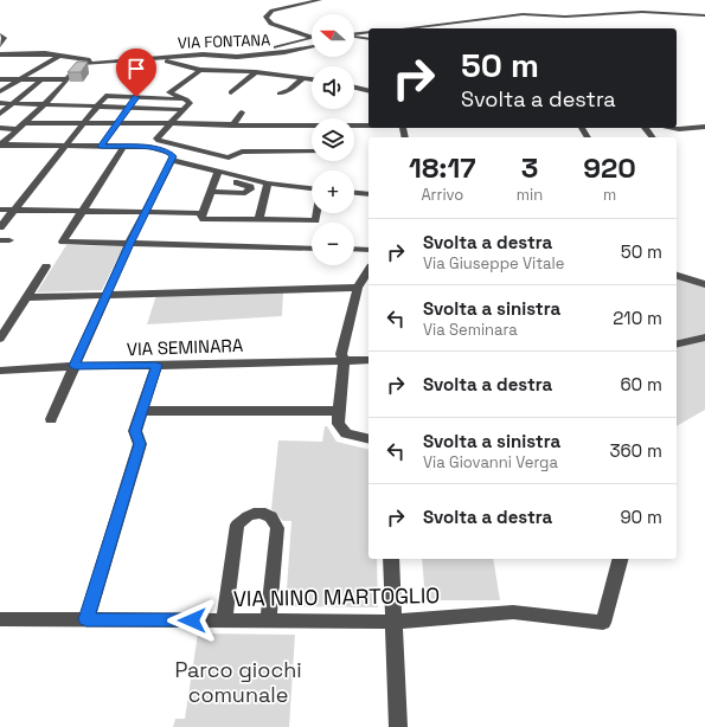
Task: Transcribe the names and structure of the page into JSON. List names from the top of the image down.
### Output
{
  "streets": {
    "street": ["VIA FONTANA", "VIA SEMINARA", "VIA NINO MARTOGLIO"]
  },
  "parks": ["Parco giochi comunale"],
  "north": "left",
  "page": {
    "map_buttons": ["+", "−"],
    "turn": ["50 m", "Svolta a destra"],
    "eta": [
      "18:17",
      "Arrivo",
      "3",
      "min",
      "920",
      "m"
    ],
    "list": [
      {
        "name": "Svolta a destra",
        "note": "Via Giuseppe Vitale",
        "value": "50 m"
      },
      {
        "name": "Svolta a sinistra",
        "note": "Via Seminara",
        "value": "210 m"
      },
      {
        "name": "Svolta a destra",
        "value": "60 m"
      },
      {
        "name": "Svolta a sinistra",
        "note": "Via Giovanni Verga",
        "value": "360 m"
      },
      {
        "name": "Svolta a destra",
        "value": "90 m"
      }
    ]
  }
}
